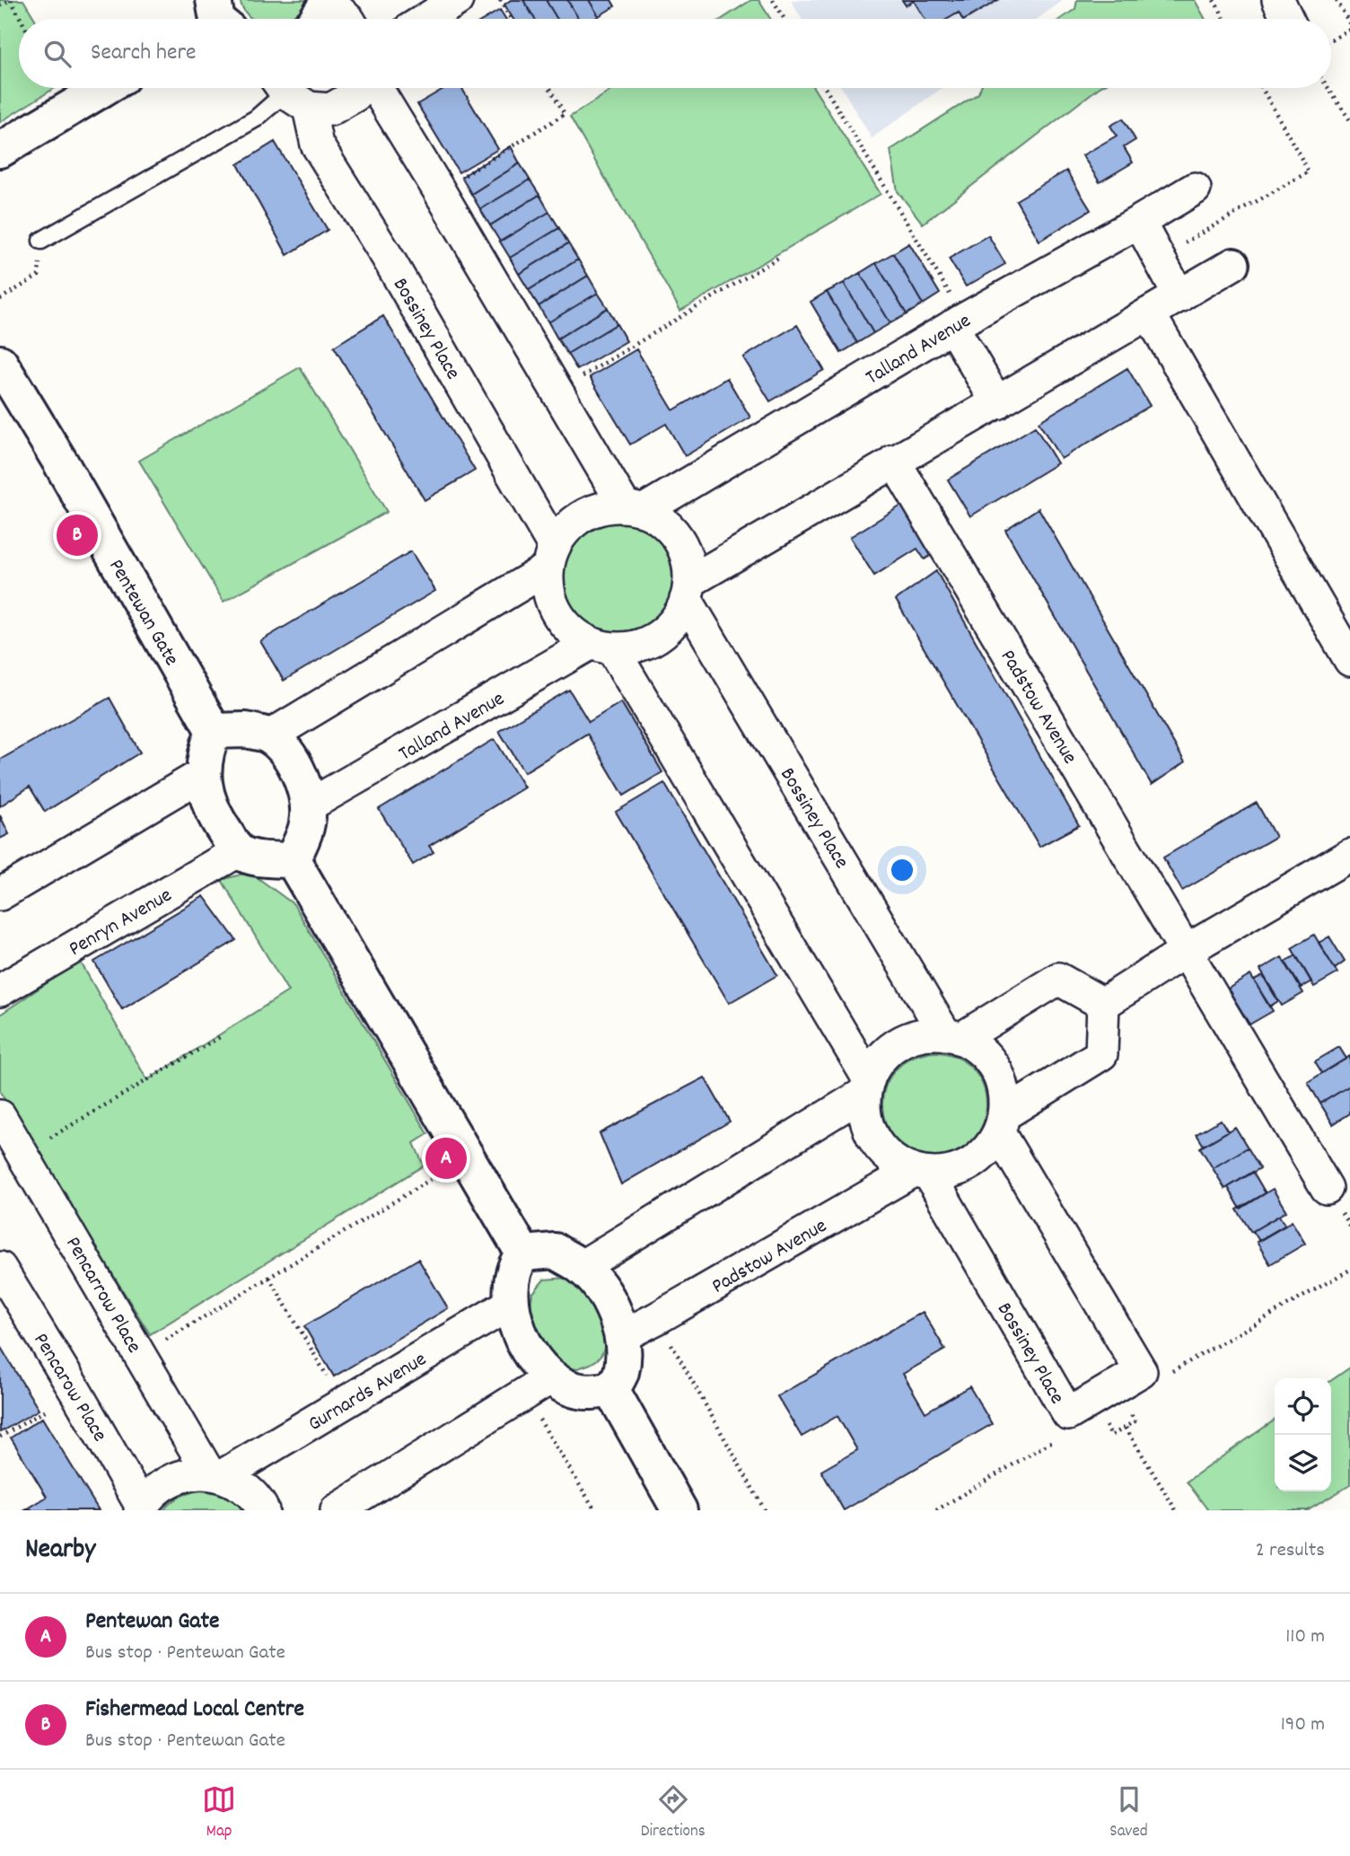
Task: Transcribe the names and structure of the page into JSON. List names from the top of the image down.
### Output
{
  "streets": {
    "street": [
      "Bossiney Place",
      "Talland Avenue",
      "Pentewan Gate",
      "Padstow Avenue",
      "Penryn Avenue",
      "Pencarrow Place",
      "Pencarow Place",
      "Gurnards Avenue"
    ]
  },
  "crossings": [
    ["Bossiney Place", "Talland Avenue"],
    ["Bossiney Place", "Padstow Avenue"],
    ["Talland Avenue", "Pentewan Gate"],
    ["Talland Avenue", "Penryn Avenue"],
    ["Pentewan Gate", "Penryn Avenue"],
    ["Padstow Avenue", "Gurnards Avenue"],
    ["Pencarrow Place", "Gurnards Avenue"]
  ],
  "page": {
    "search": "Search here",
    "pins": ["B", "A"],
    "heading": ["Nearby", "2 results"],
    "list": [
      {
        "mark": "A",
        "name": "Pentewan Gate",
        "note": "Bus stop · Pentewan Gate",
        "value": "110 m"
      },
      {
        "mark": "B",
        "name": "Fishermead Local Centre",
        "note": "Bus stop · Pentewan Gate",
        "value": "190 m"
      }
    ],
    "nav": ["Map", "Directions", "Saved"]
  }
}
